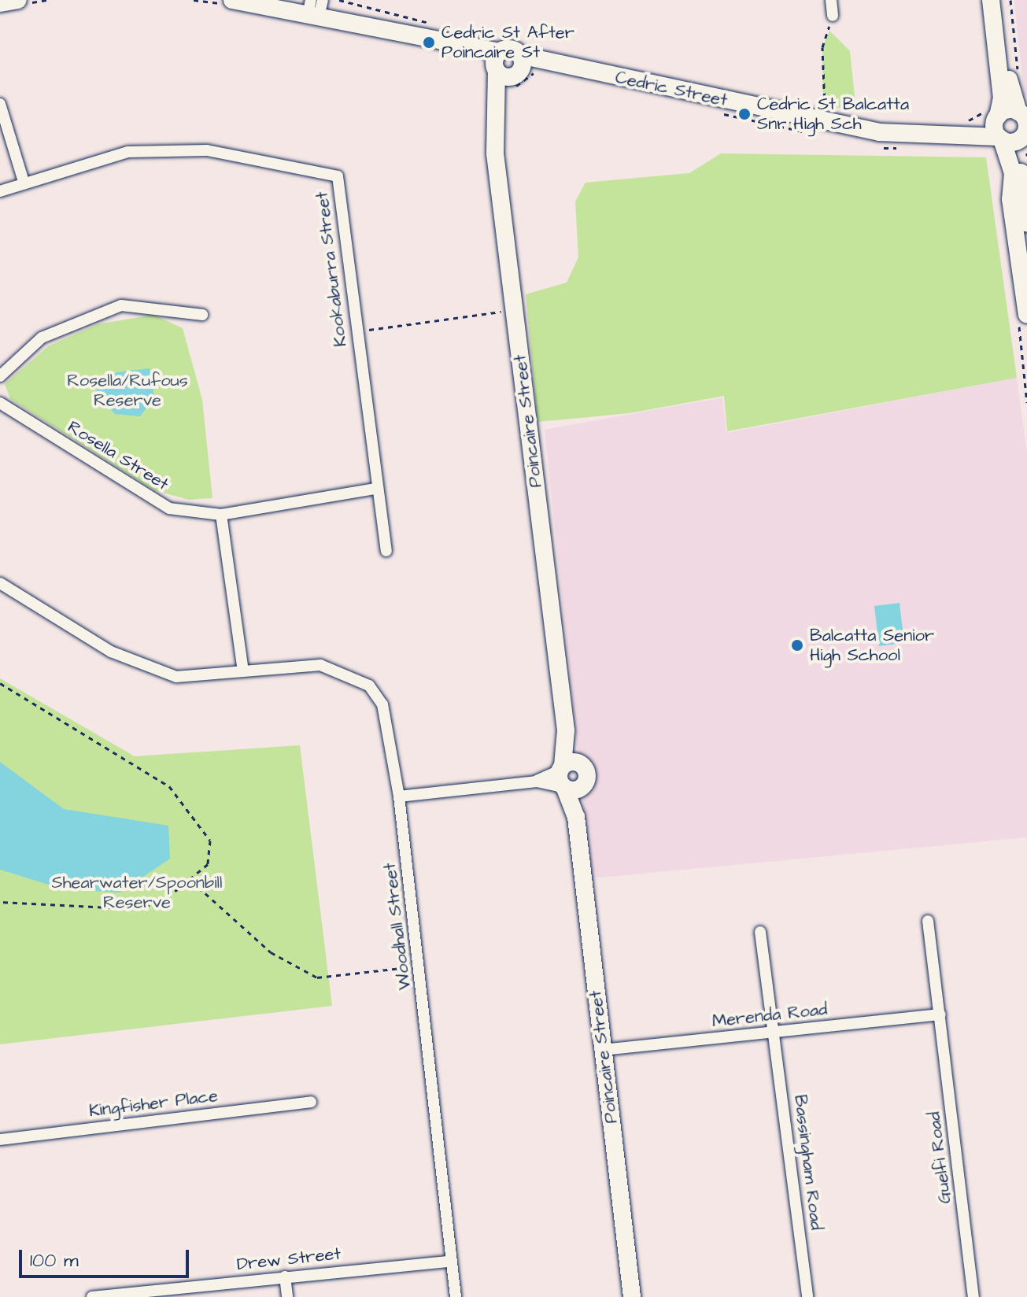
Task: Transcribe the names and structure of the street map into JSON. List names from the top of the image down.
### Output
{
  "streets": {
    "main road": ["Cedric Street", "Poincaire Street"],
    "street": [
      "Kookaburra Street",
      "Rosella Street",
      "Woodhall Street",
      "Merenda Road",
      "Kingfisher Place",
      "Guelfi Road",
      "Bassingham Road",
      "Drew Street"
    ]
  },
  "crossings": [
    ["Cedric Street", "Poincaire Street"],
    ["Kookaburra Street", "Rosella Street"],
    ["Poincaire Street", "Merenda Road"],
    ["Woodhall Street", "Drew Street"],
    ["Merenda Road", "Guelfi Road"],
    ["Merenda Road", "Bassingham Road"]
  ],
  "parks": ["Rosella/Rufous Reserve", "Shearwater/Spoonbill Reserve"],
  "places": ["Cedric St After Poincaire St", "Cedric St Balcatta Snr High Sch", "Balcatta Senior High School"],
  "scale_bar": "100 m"
}
